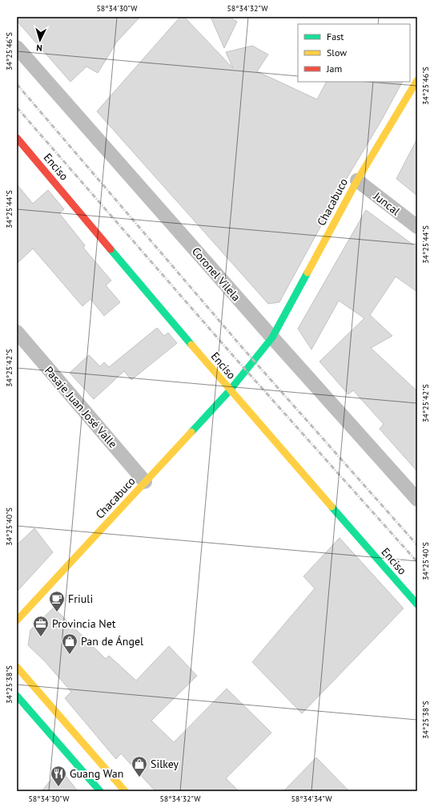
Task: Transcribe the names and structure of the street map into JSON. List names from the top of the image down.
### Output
{
  "streets": {
    "street": [
      "Enciso",
      "Chacabuco",
      "Juncal",
      "Coronel Vilela",
      "Pasaje Juan José Valle"
    ]
  },
  "crossings": [
    ["Enciso", "Chacabuco"],
    ["Chacabuco", "Juncal"],
    ["Chacabuco", "Coronel Vilela"],
    ["Chacabuco", "Pasaje Juan José Valle"]
  ],
  "places": {
    "cafe": ["Friuli"],
    "office": ["Provincia Net"],
    "shop": ["Pan de Ángel", "Silkey"],
    "restaurant": ["Guang Wan"]
  },
  "legend": ["Fast", "Slow", "Jam"],
  "north": "bottom",
  "coordinates": [
    "58°34'30\"W",
    "58°34'32\"W",
    "34°25'46\"S",
    "34°25'44\"S",
    "34°25'42\"S",
    "34°25'40\"S",
    "34°25'38\"S",
    "58°34'34\"W"
  ]
}
